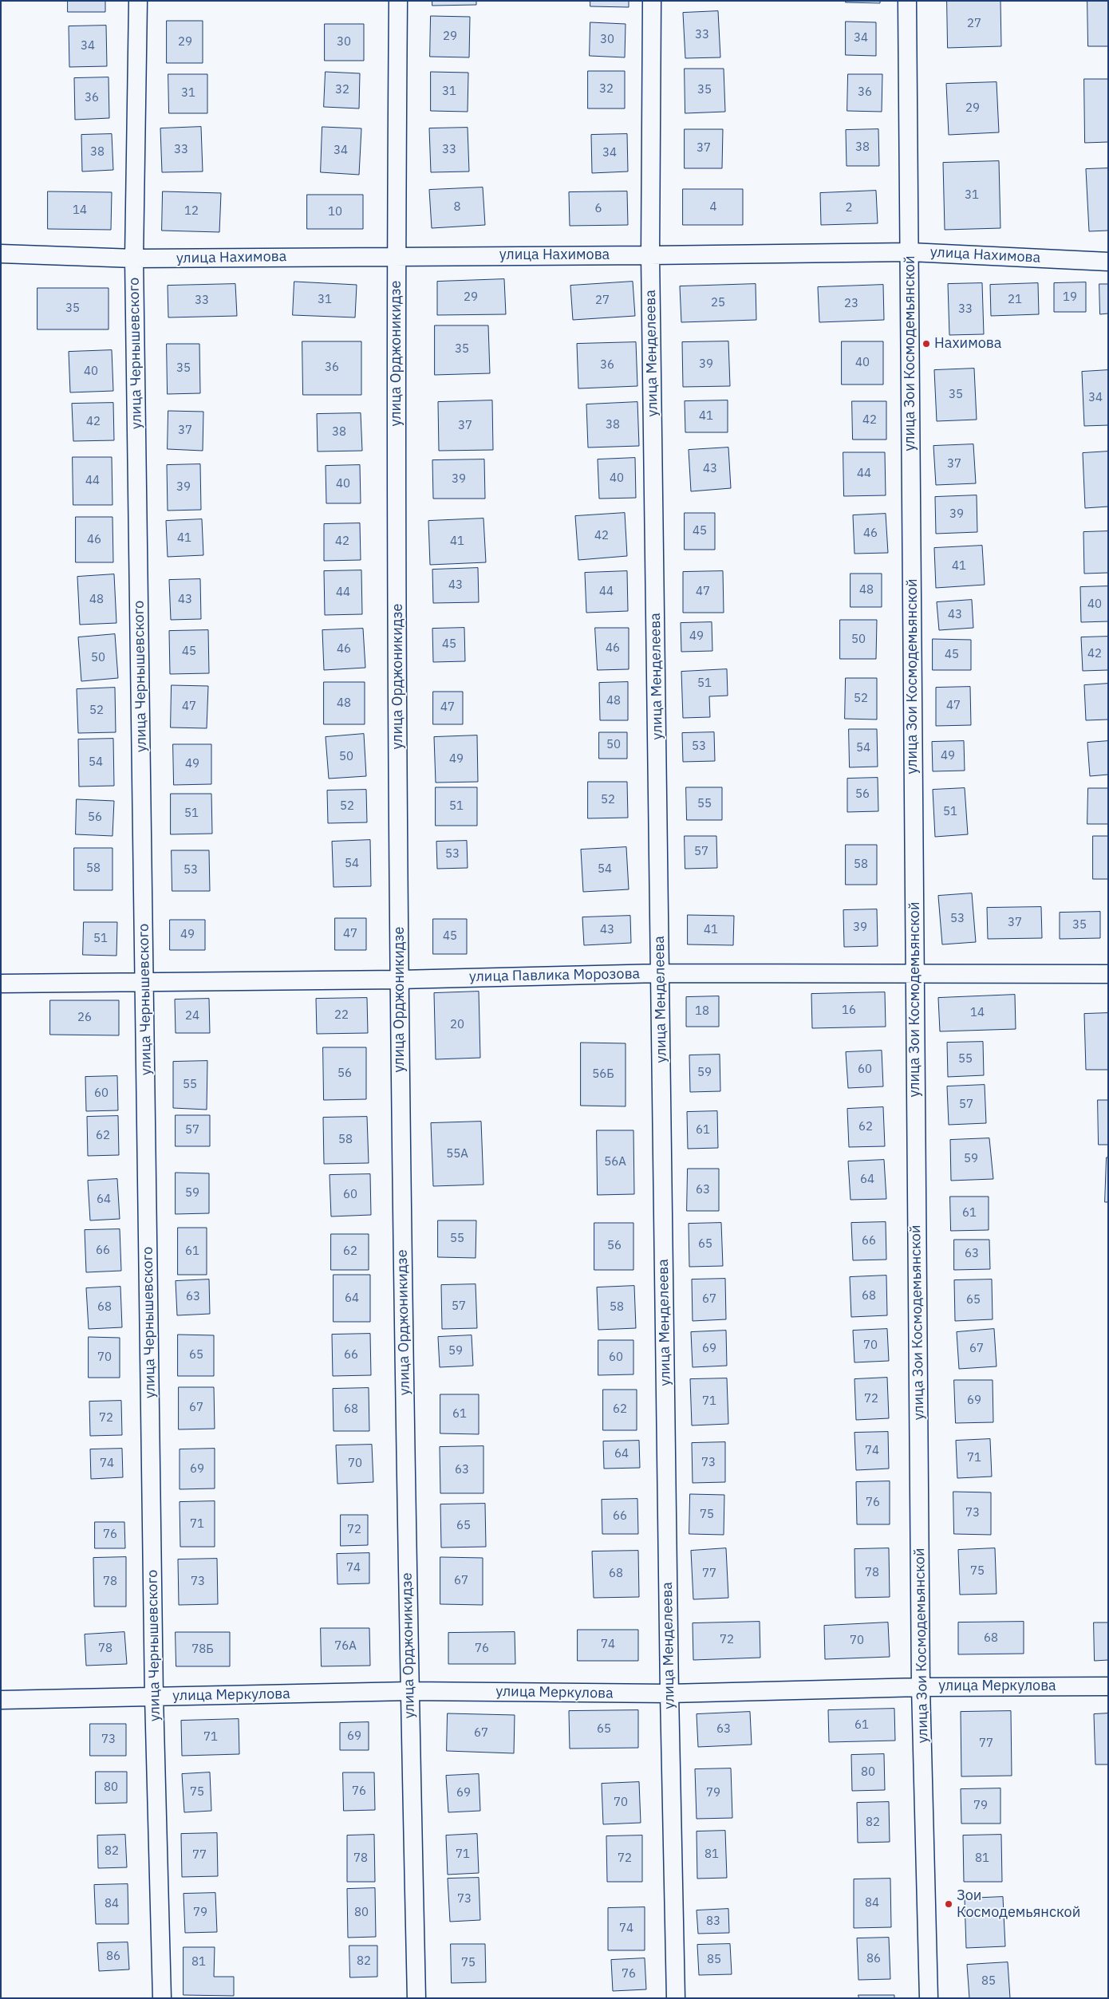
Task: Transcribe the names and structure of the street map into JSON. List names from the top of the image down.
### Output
{
  "streets": {
    "street": [
      "улица Нахимова",
      "улица Чернышевского",
      "улица Орджоникидзе",
      "улица Менделеева",
      "улица Зои Космодемьянской",
      "улица Павлика Морозова",
      "улица Меркулова"
    ]
  },
  "crossings": [
    ["улица Нахимова", "улица Чернышевского"],
    ["улица Нахимова", "улица Орджоникидзе"],
    ["улица Нахимова", "улица Менделеева"],
    ["улица Нахимова", "улица Зои Космодемьянской"],
    ["улица Чернышевского", "улица Павлика Морозова"],
    ["улица Чернышевского", "улица Меркулова"],
    ["улица Орджоникидзе", "улица Павлика Морозова"],
    ["улица Орджоникидзе", "улица Меркулова"],
    ["улица Менделеева", "улица Павлика Морозова"],
    ["улица Менделеева", "улица Меркулова"],
    ["улица Зои Космодемьянской", "улица Павлика Морозова"],
    ["улица Зои Космодемьянской", "улица Меркулова"]
  ],
  "places": ["Нахимова", "Зои Космодемьянской"],
  "house_numbers": [
    "27",
    "33",
    "29",
    "34",
    "30",
    "29",
    "30",
    "34",
    "32",
    "32",
    "35",
    "31",
    "36",
    "31",
    "36",
    "29",
    "38",
    "37",
    "33",
    "33",
    "34",
    "38",
    "34",
    "31",
    "8",
    "4",
    "2",
    "6",
    "14",
    "12",
    "10",
    "29",
    "19",
    "31",
    "21",
    "33",
    "27",
    "25",
    "23",
    "35",
    "33",
    "35",
    "40",
    "39",
    "36",
    "36",
    "35",
    "40",
    "35",
    "34",
    "41",
    "42",
    "42",
    "38",
    "37",
    "37",
    "38",
    "37",
    "43",
    "44",
    "40",
    "39",
    "44",
    "40",
    "39",
    "39",
    "45",
    "46",
    "42",
    "41",
    "46",
    "42",
    "41",
    "41",
    "43",
    "48",
    "44",
    "47",
    "44",
    "48",
    "43",
    "40",
    "43",
    "49",
    "50",
    "45",
    "46",
    "46",
    "45",
    "42",
    "45",
    "50",
    "51",
    "52",
    "48",
    "48",
    "47",
    "47",
    "47",
    "52",
    "50",
    "53",
    "54",
    "49",
    "50",
    "49",
    "54",
    "49",
    "56",
    "52",
    "55",
    "52",
    "51",
    "51",
    "51",
    "56",
    "57",
    "53",
    "54",
    "58",
    "58",
    "54",
    "53",
    "53",
    "37",
    "35",
    "39",
    "43",
    "41",
    "47",
    "49",
    "45",
    "51",
    "16",
    "18",
    "14",
    "22",
    "24",
    "26",
    "20",
    "55",
    "60",
    "59",
    "56",
    "56Б",
    "55",
    "60",
    "57",
    "62",
    "57",
    "61",
    "62",
    "58",
    "55А",
    "59",
    "56А",
    "64",
    "63",
    "59",
    "60",
    "64",
    "61",
    "55",
    "66",
    "65",
    "56",
    "66",
    "61",
    "62",
    "63",
    "68",
    "63",
    "64",
    "67",
    "65",
    "57",
    "68",
    "58",
    "70",
    "69",
    "67",
    "59",
    "65",
    "66",
    "70",
    "60",
    "72",
    "69",
    "71",
    "67",
    "68",
    "62",
    "61",
    "72",
    "74",
    "64",
    "71",
    "73",
    "74",
    "70",
    "69",
    "63",
    "76",
    "73",
    "75",
    "66",
    "71",
    "65",
    "72",
    "76",
    "74",
    "75",
    "78",
    "68",
    "77",
    "67",
    "78",
    "73",
    "68",
    "72",
    "70",
    "74",
    "76А",
    "78",
    "76",
    "78Б",
    "61",
    "65",
    "63",
    "67",
    "69",
    "71",
    "73",
    "77",
    "80",
    "80",
    "76",
    "75",
    "69",
    "79",
    "70",
    "79",
    "82",
    "82",
    "71",
    "81",
    "77",
    "78",
    "72",
    "81",
    "73",
    "84",
    "84",
    "79",
    "80",
    "83",
    "74",
    "86",
    "86",
    "85",
    "82",
    "81",
    "75",
    "76",
    "85"
  ]
}
